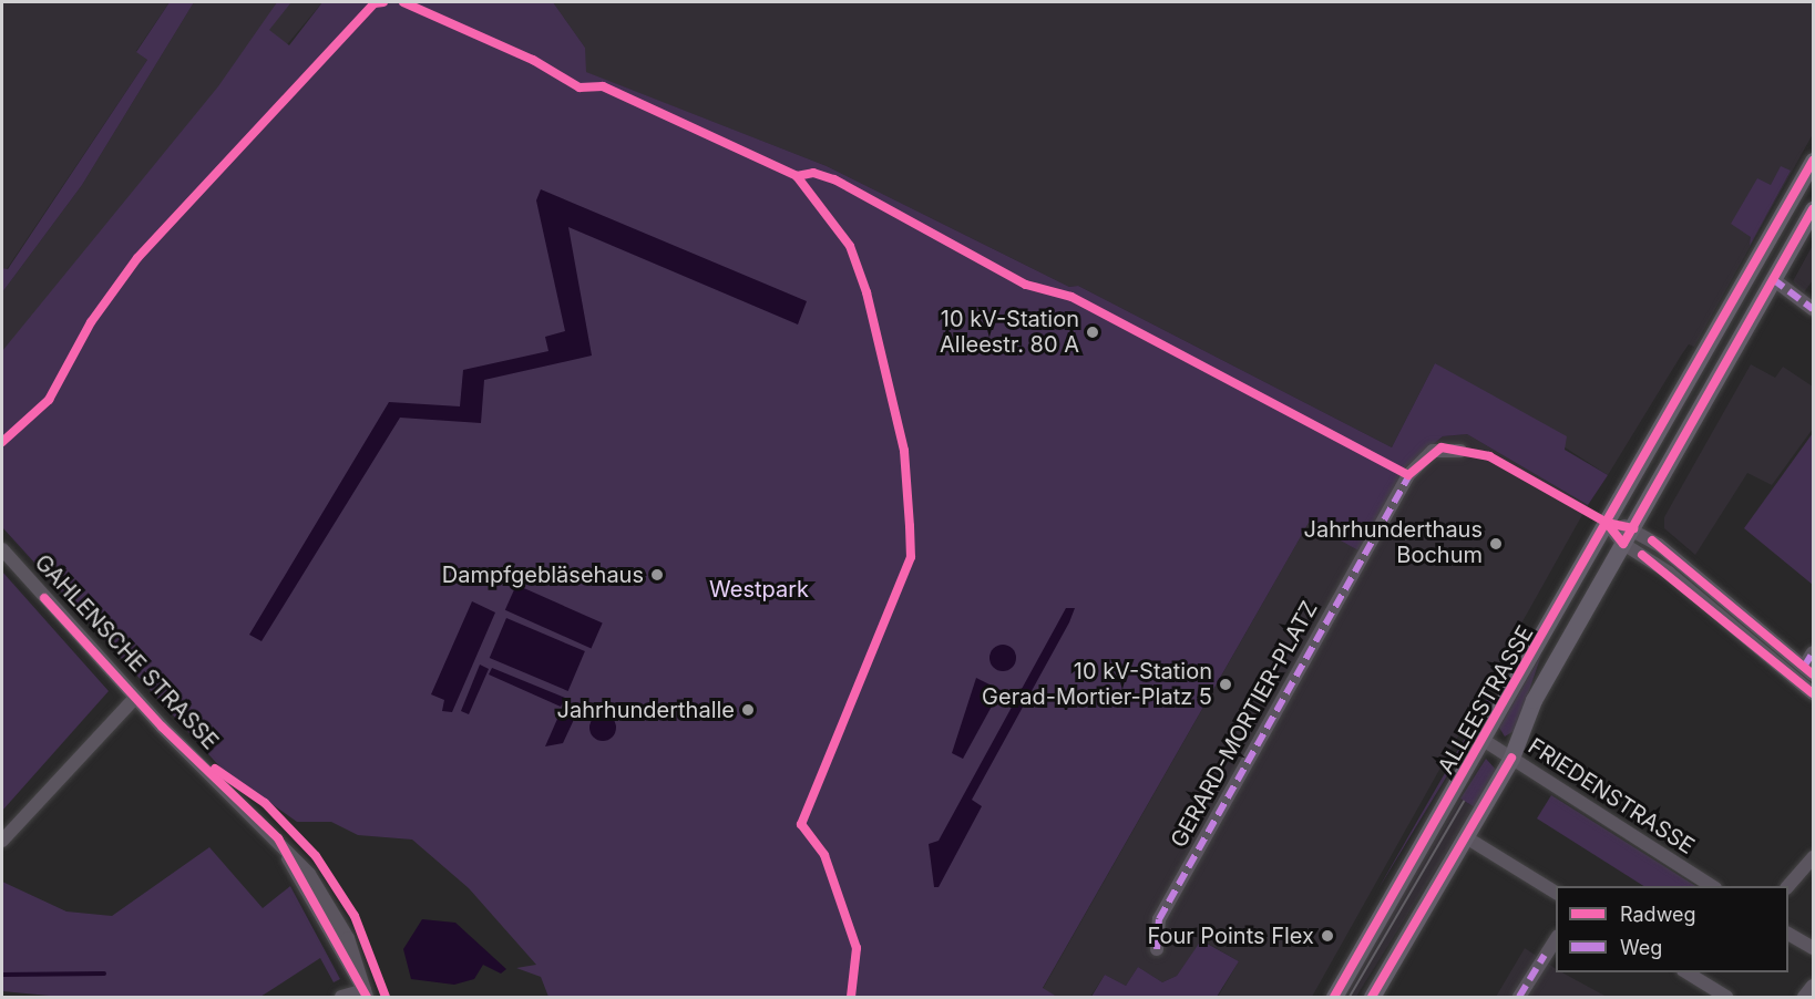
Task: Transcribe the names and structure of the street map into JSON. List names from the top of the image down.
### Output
{
  "streets": {
    "main road": ["ALLEESTRASSE"],
    "street": ["GAHLENSCHE STRASSE", "GERARD-MORTIER-PLATZ", "FRIEDENSTRASSE"]
  },
  "crossings": [
    ["ALLEESTRASSE", "FRIEDENSTRASSE"]
  ],
  "parks": ["Westpark"],
  "places": [
    "10 kV-Station Alleestr. 80 A",
    "Jahrhunderthaus Bochum",
    "Dampfgebläsehaus",
    "10 kV-Station Gerad-Mortier-Platz 5",
    "Jahrhunderthalle",
    "Four Points Flex"
  ],
  "legend": ["Radweg", "Weg"]
}
